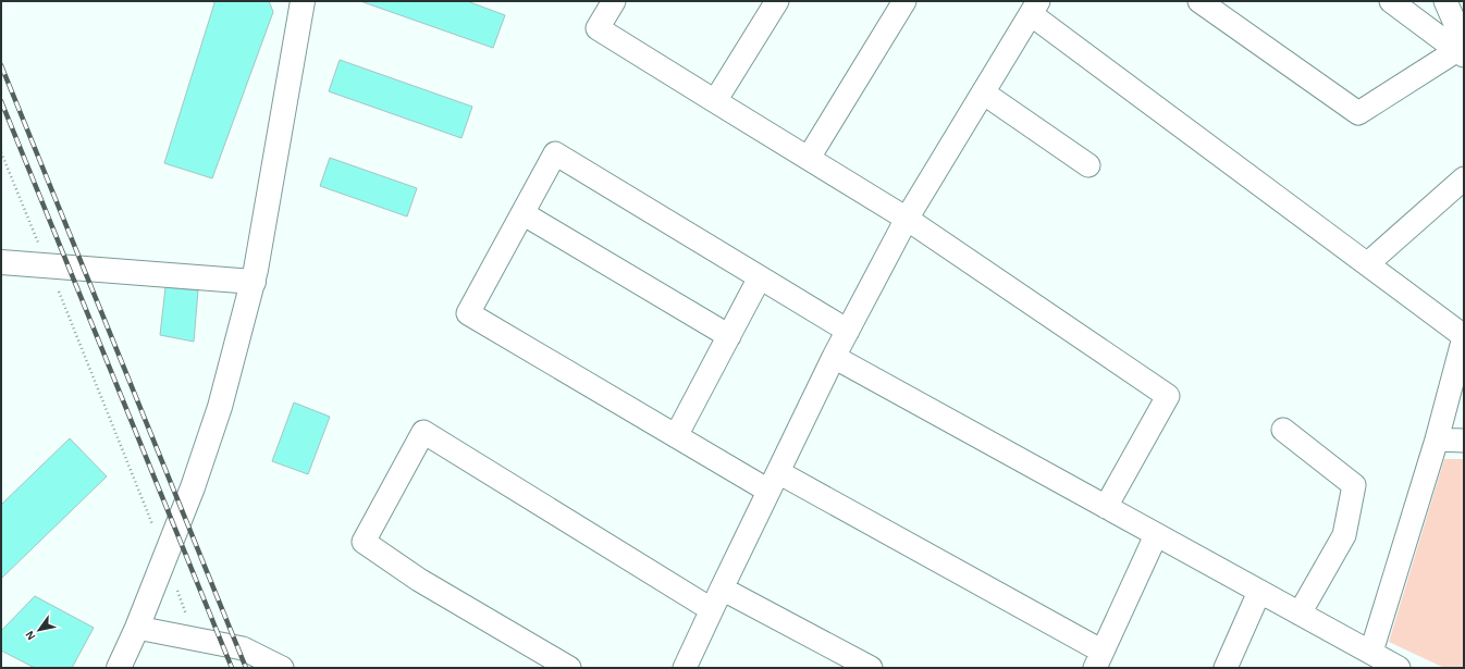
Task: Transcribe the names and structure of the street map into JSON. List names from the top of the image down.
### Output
{
  "north": "bottom left"
}
